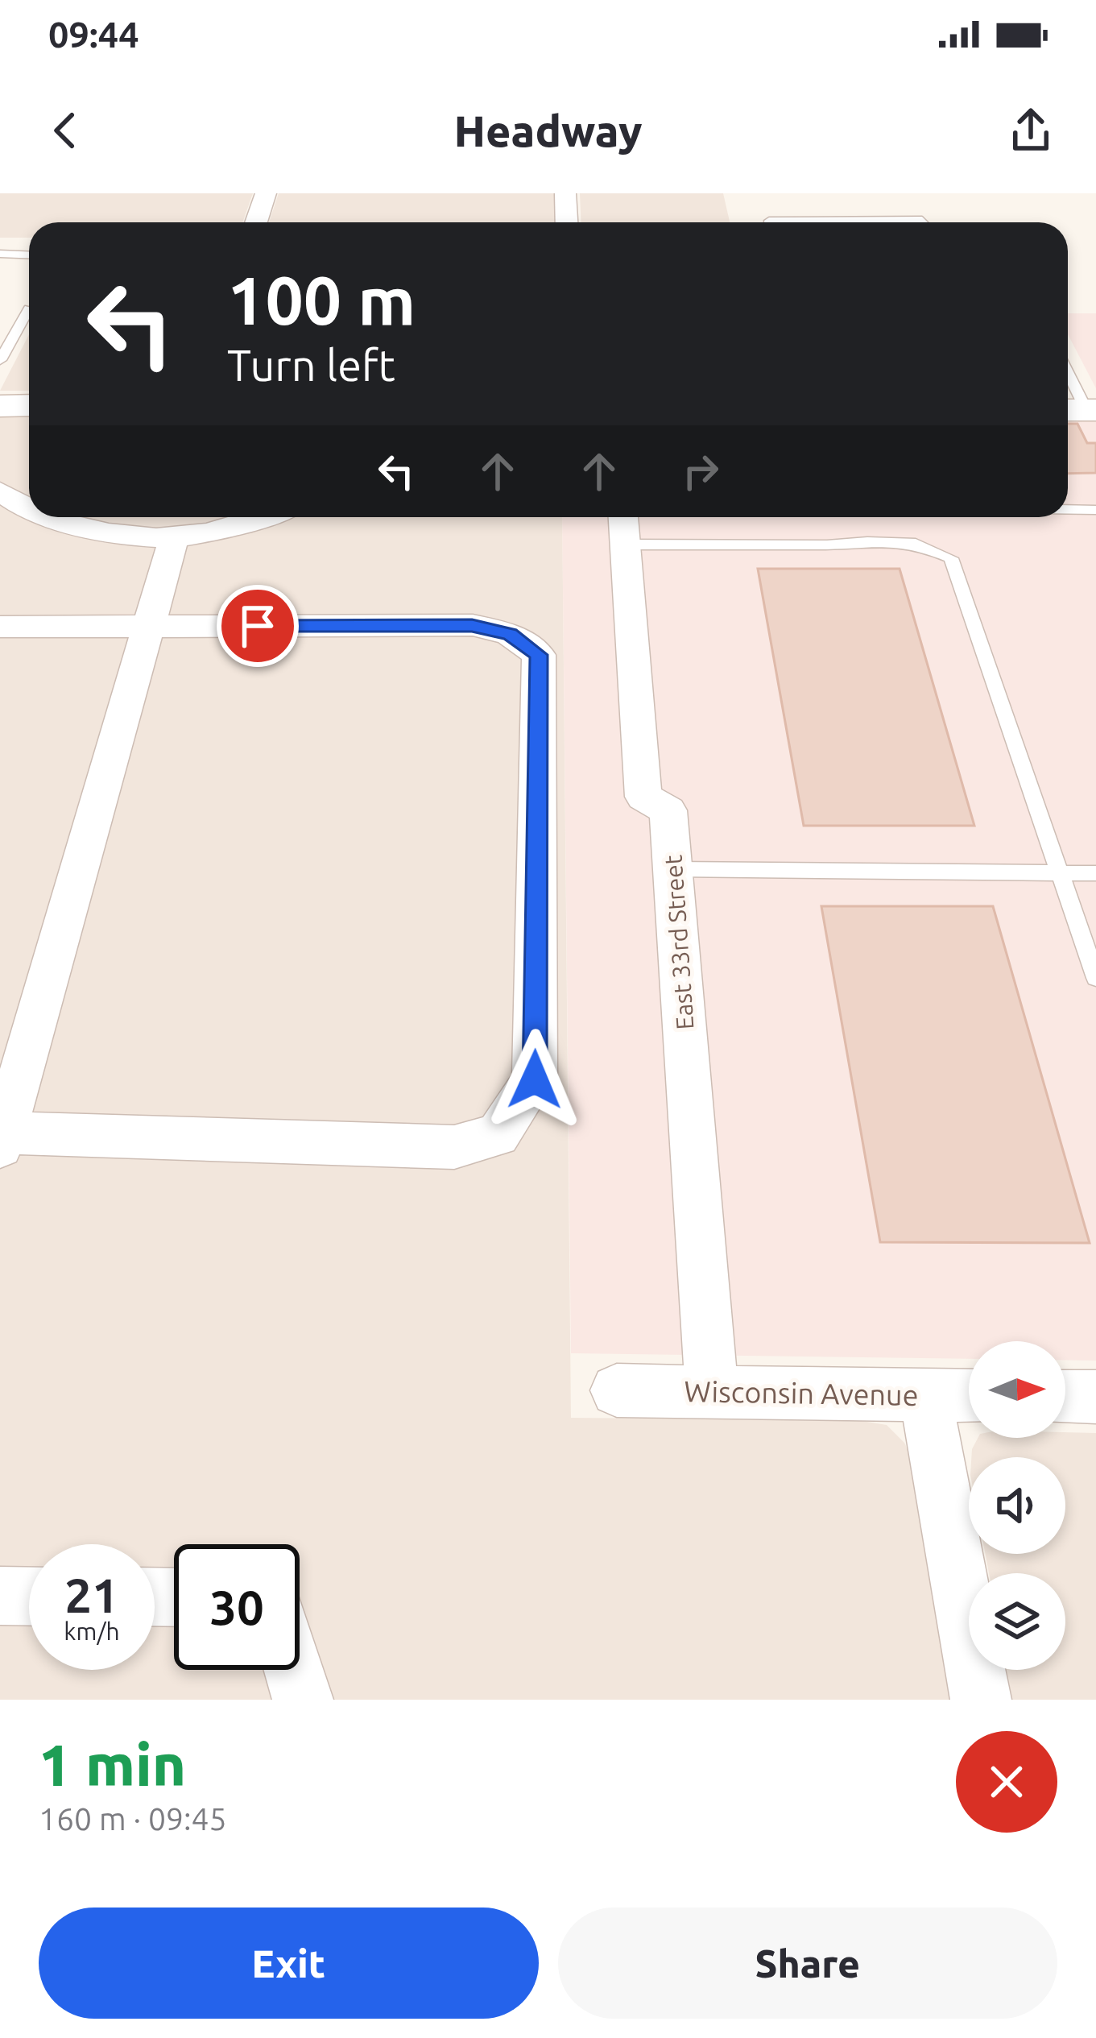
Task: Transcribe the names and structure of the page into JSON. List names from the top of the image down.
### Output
{
  "streets": {
    "street": ["East 33rd Street", "Wisconsin Avenue"]
  },
  "crossings": [
    ["East 33rd Street", "Wisconsin Avenue"]
  ],
  "north": "right",
  "page": {
    "status": "09:44",
    "header": "Headway",
    "turn": ["100 m", "Turn left"],
    "speed": "21 km/h",
    "limit": "30",
    "heading": ["1 min", "160 m · 09:45"],
    "buttons": ["Exit", "Share"]
  }
}
